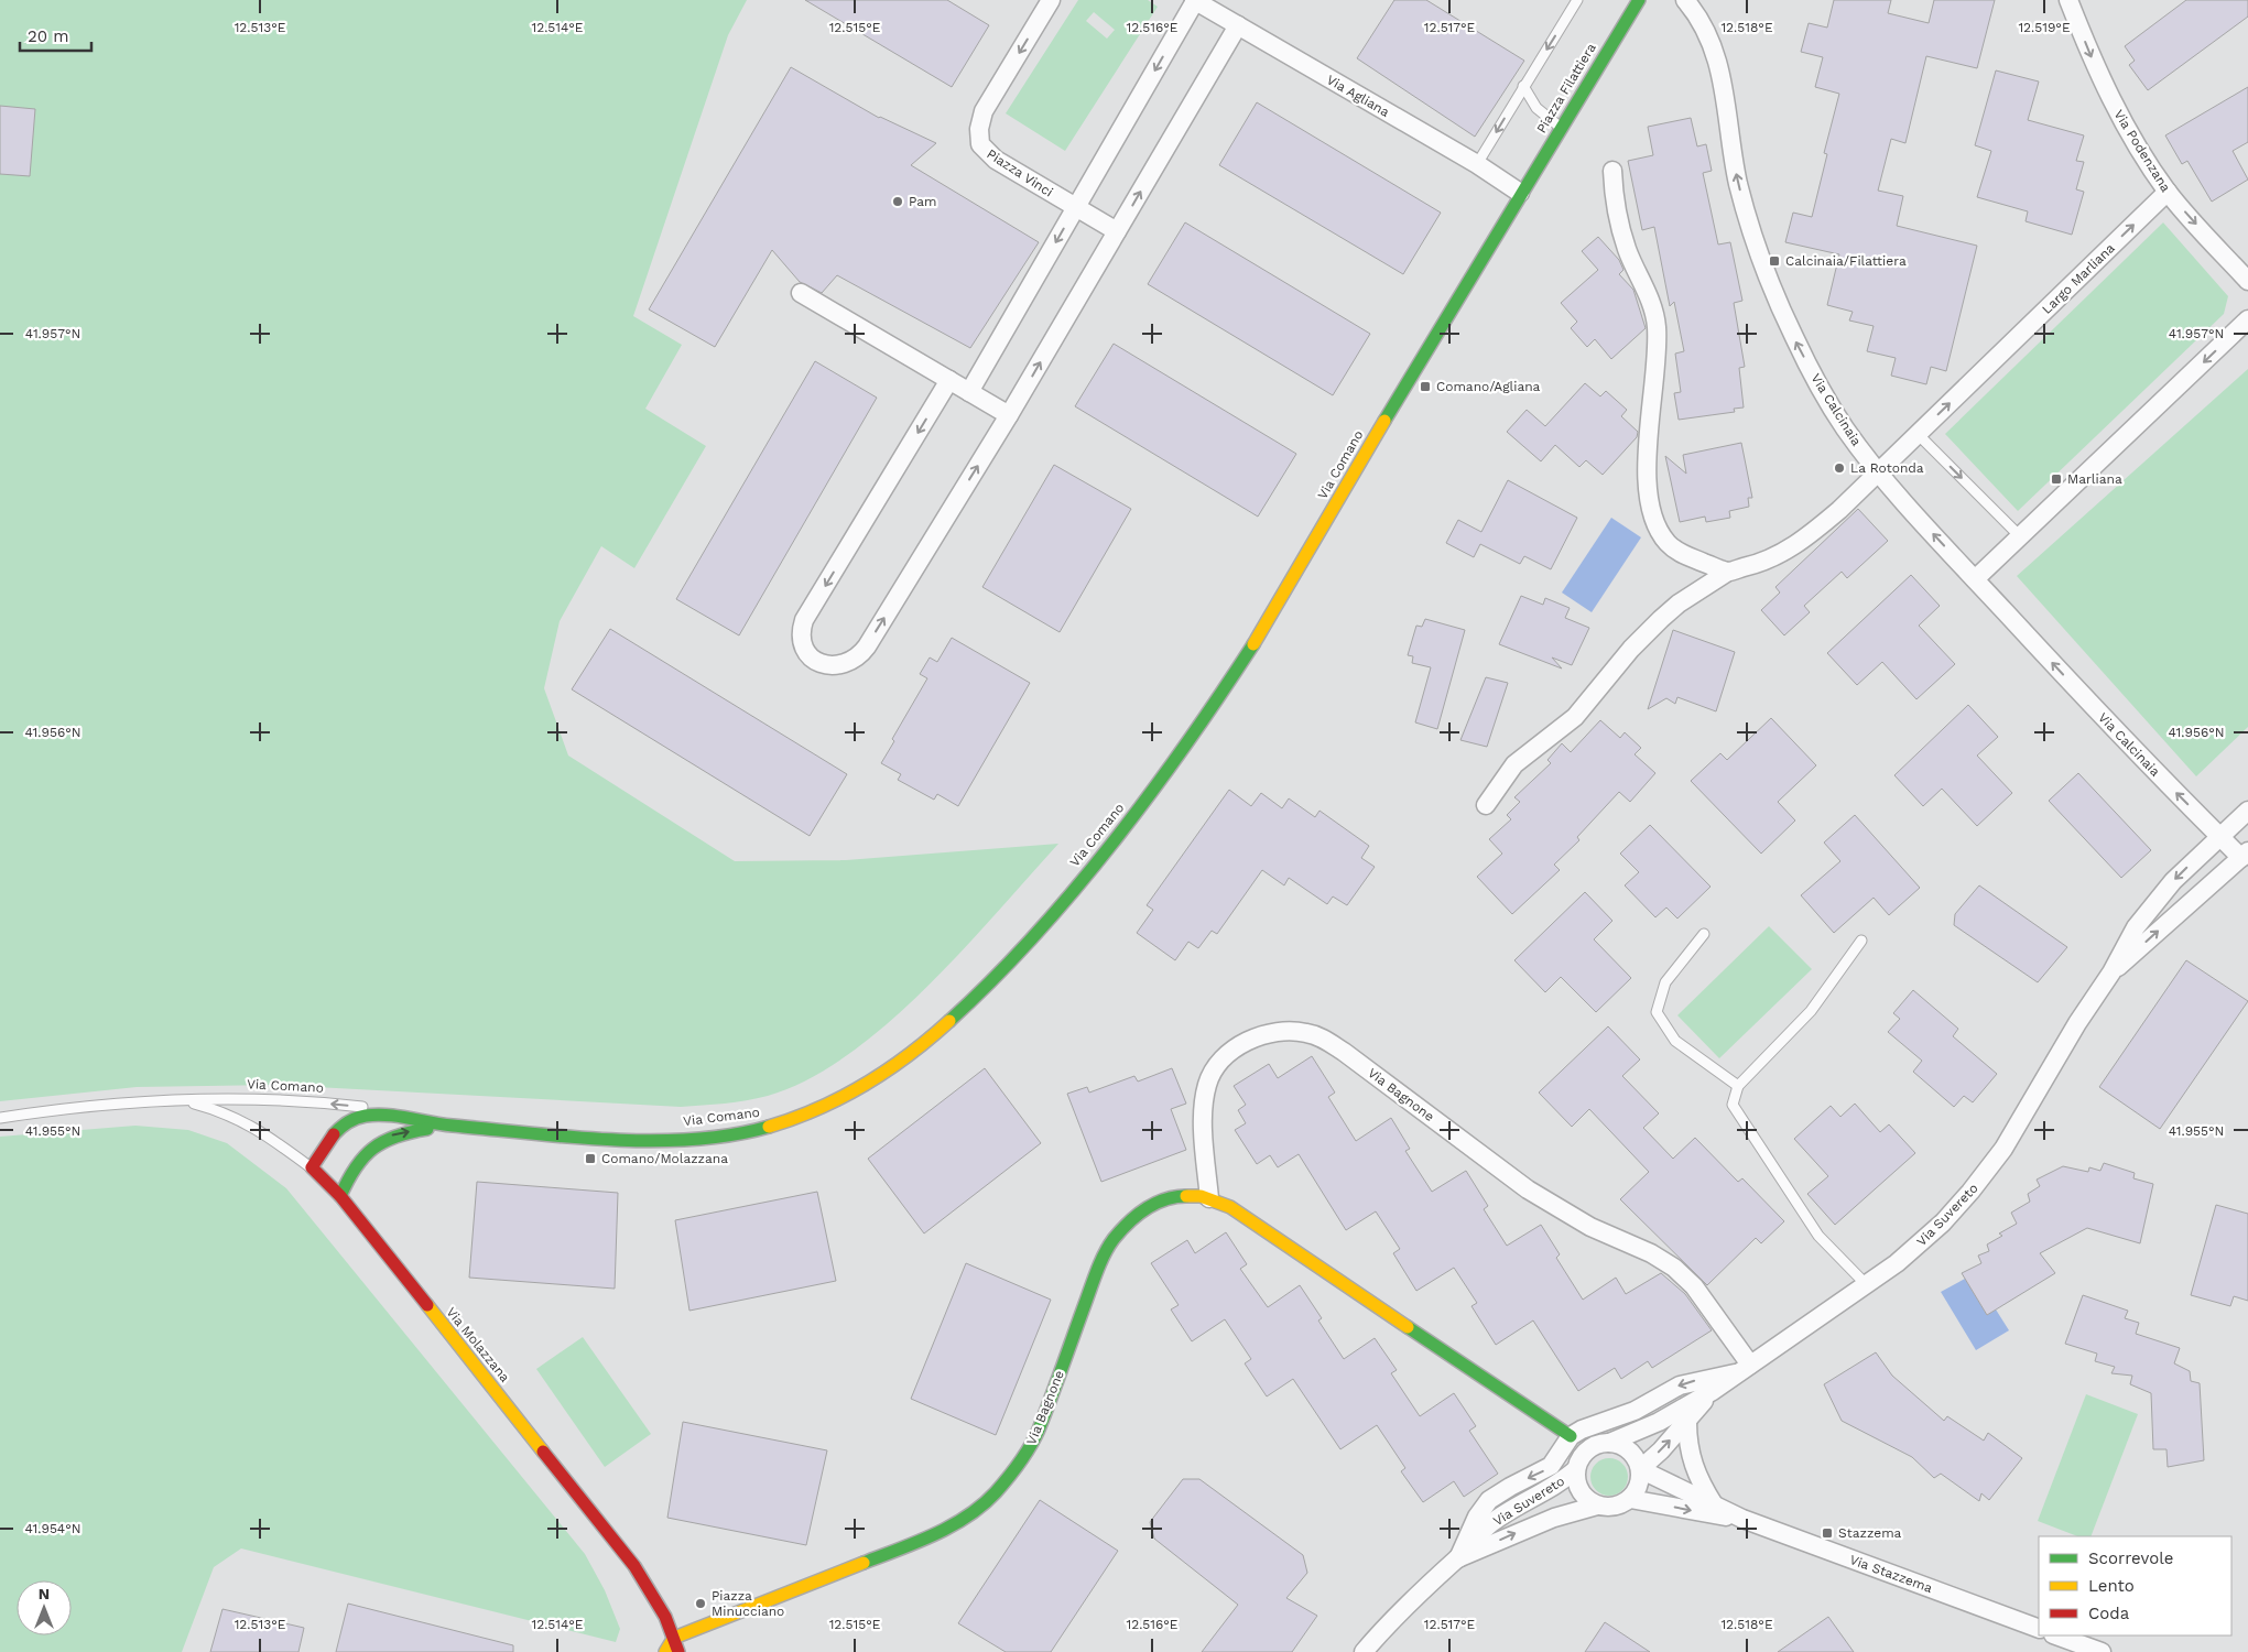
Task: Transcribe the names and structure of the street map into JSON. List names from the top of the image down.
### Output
{
  "streets": {
    "street": [
      "Piazza Filattiera",
      "Via Agliana",
      "Via Podenzana",
      "Piazza Vinci",
      "Largo Marliana",
      "Via Calcinaia",
      "Via Comano",
      "Via Bagnone",
      "Via Suvereto",
      "Via Molazzana",
      "Via Stazzema"
    ]
  },
  "crossings": [
    ["Piazza Filattiera", "Via Agliana"],
    ["Piazza Filattiera", "Via Comano"],
    ["Via Agliana", "Via Comano"],
    ["Via Podenzana", "Largo Marliana"],
    ["Largo Marliana", "Via Calcinaia"],
    ["Via Calcinaia", "Via Suvereto"],
    ["Via Comano", "Via Molazzana"],
    ["Via Bagnone", "Via Suvereto"],
    ["Via Bagnone", "Via Molazzana"],
    ["Via Suvereto", "Via Stazzema"]
  ],
  "one_way": ["Via Podenzana", "Via Calcinaia"],
  "places": {
    "other": ["Pam", "La Rotonda", "Piazza Minucciano"],
    "transit": [
      "Calcinaia/Filattiera",
      "Comano/Agliana",
      "Marliana",
      "Comano/Molazzana",
      "Stazzema"
    ]
  },
  "legend": ["Scorrevole", "Lento", "Coda"],
  "scale_bar": "20 m",
  "north": "top",
  "coordinates": [
    "12.513°E",
    "12.514°E",
    "12.515°E",
    "12.516°E",
    "12.517°E",
    "12.518°E",
    "12.519°E",
    "41.957°N",
    "41.956°N",
    "41.955°N",
    "41.954°N"
  ]
}
